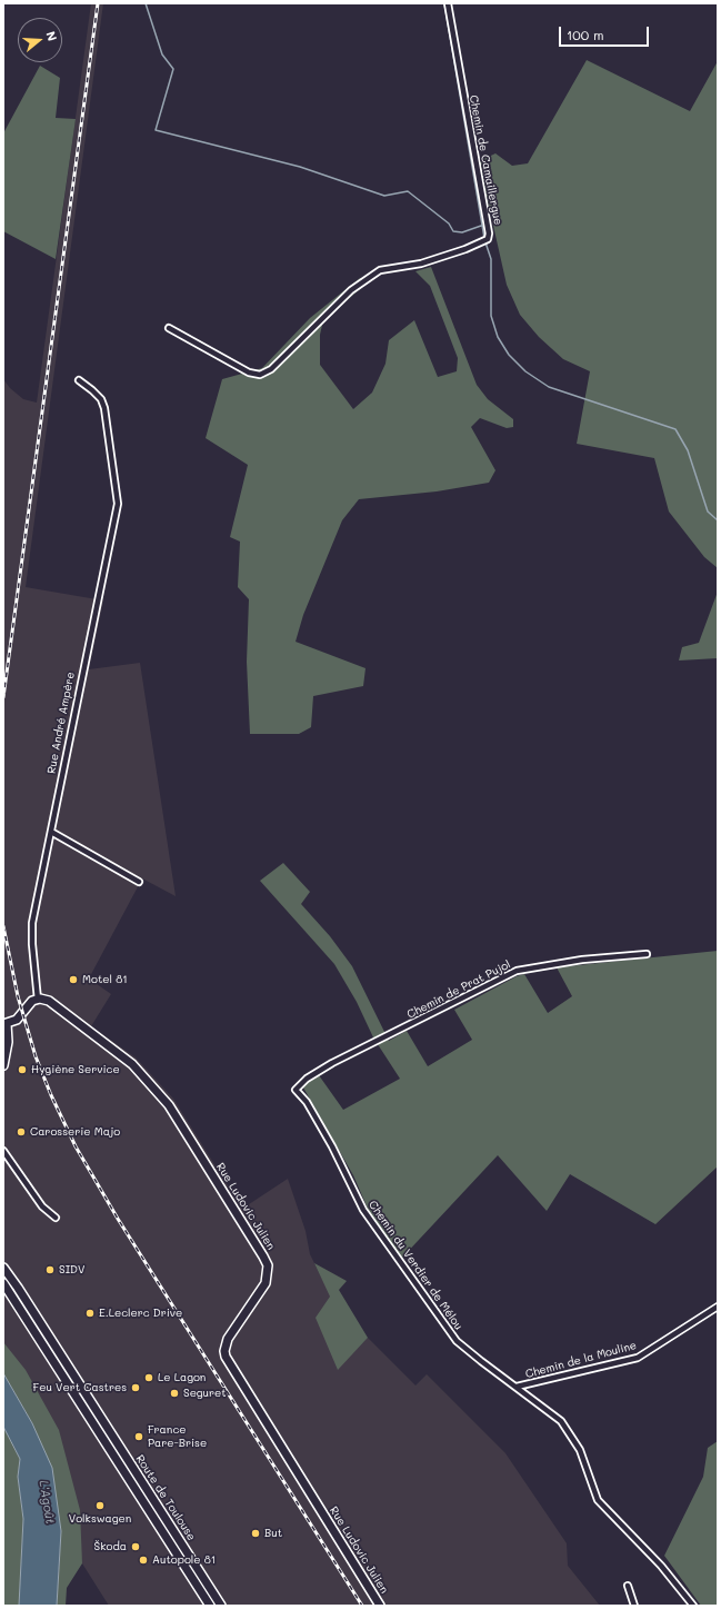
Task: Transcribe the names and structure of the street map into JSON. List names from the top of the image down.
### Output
{
  "streets": {
    "main road": ["Rue Ludovic Julien", "Route de Toulouse"],
    "street": [
      "Chemin de Camaillergue",
      "Rue André Ampère",
      "Chemin de Prat Pujol",
      "Chemin du Verdier de Mélou",
      "Chemin de la Mouline"
    ]
  },
  "crossings": [
    ["Rue André Ampère", "Rue Ludovic Julien"],
    ["Chemin de Prat Pujol", "Chemin du Verdier de Mélou"],
    ["Chemin du Verdier de Mélou", "Chemin de la Mouline"]
  ],
  "water": ["L'Agoût"],
  "places": [
    "Motel 81",
    "Hygiène Service",
    "Carosserie Majo",
    "SIDV",
    "E.Leclerc Drive",
    "Le Lagon",
    "Feu Vert Castres",
    "Seguret",
    "France Pare-Brise",
    "Volkswagen",
    "But",
    "Škoda",
    "Autopole 81"
  ],
  "scale_bar": "100 m",
  "north": "right"
}
